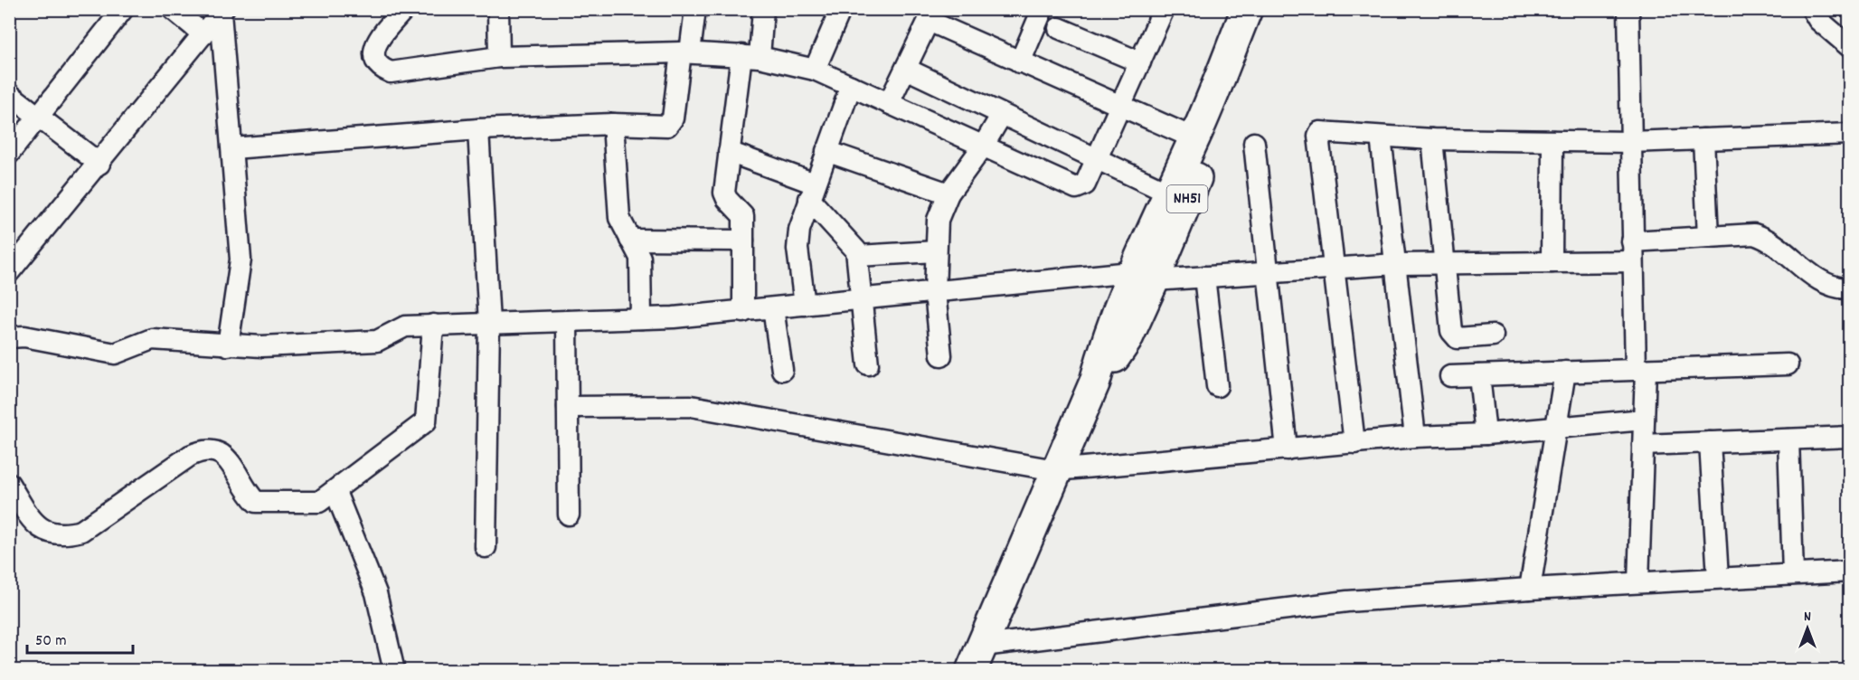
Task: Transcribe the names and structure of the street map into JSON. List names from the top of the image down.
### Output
{
  "streets": {
    "highway": ["NH51"]
  },
  "scale_bar": "50 m",
  "north": "top"
}
